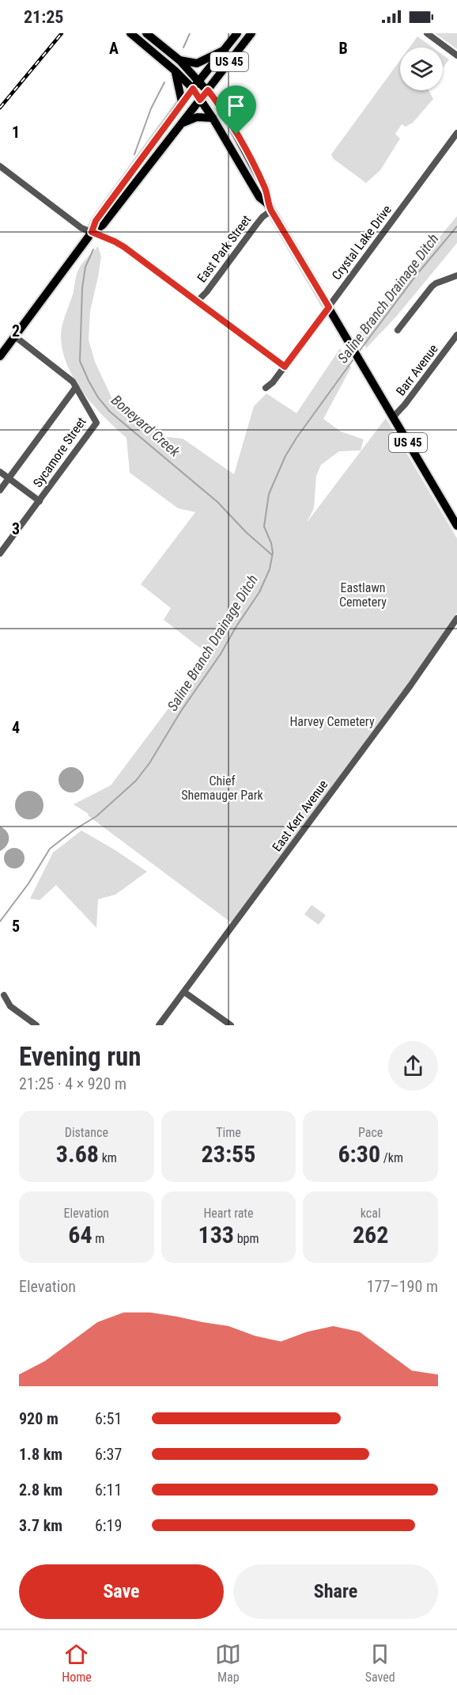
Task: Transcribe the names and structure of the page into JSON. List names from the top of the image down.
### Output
{
  "streets": {
    "main road": ["US 45"],
    "street": [
      "Crystal Lake Drive",
      "East Park Street",
      "Barr Avenue",
      "Sycamore Street",
      "East Kerr Avenue"
    ]
  },
  "crossings": [
    ["US 45", "Crystal Lake Drive"],
    ["US 45", "East Park Street"],
    ["US 45", "Barr Avenue"]
  ],
  "water": ["Saline Branch Drainage Ditch", "Boneyard Creek"],
  "parks": ["Eastlawn Cemetery", "Harvey Cemetery", "Chief Shemauger Park"],
  "page": {
    "status": "21:25",
    "heading": ["Evening run", "21:25 · 4 × 920 m"],
    "stats": [
      ["Distance", "3.68 km"],
      ["Time", "23:55"],
      ["Pace", "6:30 /km"],
      ["Elevation", "64 m"],
      ["Heart rate", "133 bpm"],
      ["kcal", "262"]
    ],
    "chart": ["Elevation", "177–190 m"],
    "list": [
      {
        "name": "920 m",
        "note": "6:51"
      },
      {
        "name": "1.8 km",
        "note": "6:37"
      },
      {
        "name": "2.8 km",
        "note": "6:11"
      },
      {
        "name": "3.7 km",
        "note": "6:19"
      }
    ],
    "buttons": ["Save", "Share"],
    "tabs": ["Home", "Map", "Saved"]
  },
  "grid": {
    "columns": ["A", "B"],
    "rows": [
      "1",
      "2",
      "3",
      "4",
      "5"
    ]
  }
}
